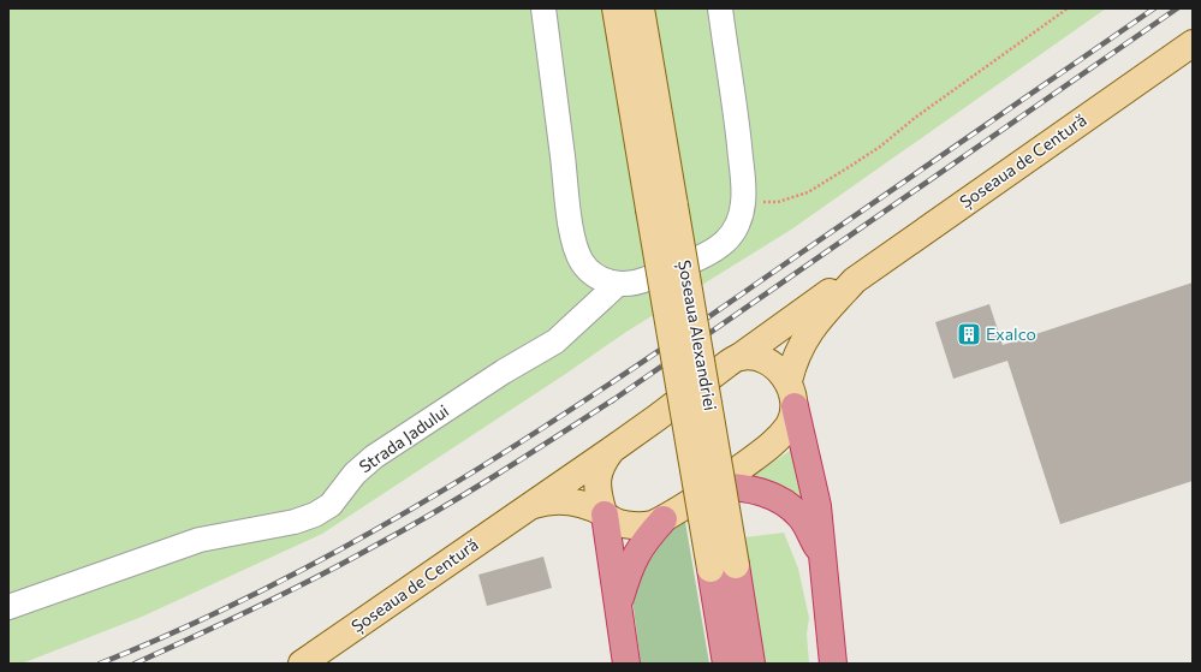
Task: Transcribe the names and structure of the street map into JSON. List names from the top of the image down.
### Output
{
  "streets": {
    "highway": ["Șoseaua Alexandriei"],
    "main road": ["Șoseaua de Centură"],
    "street": ["Strada Jadului"]
  },
  "places": {
    "building": ["Exalco"]
  }
}
